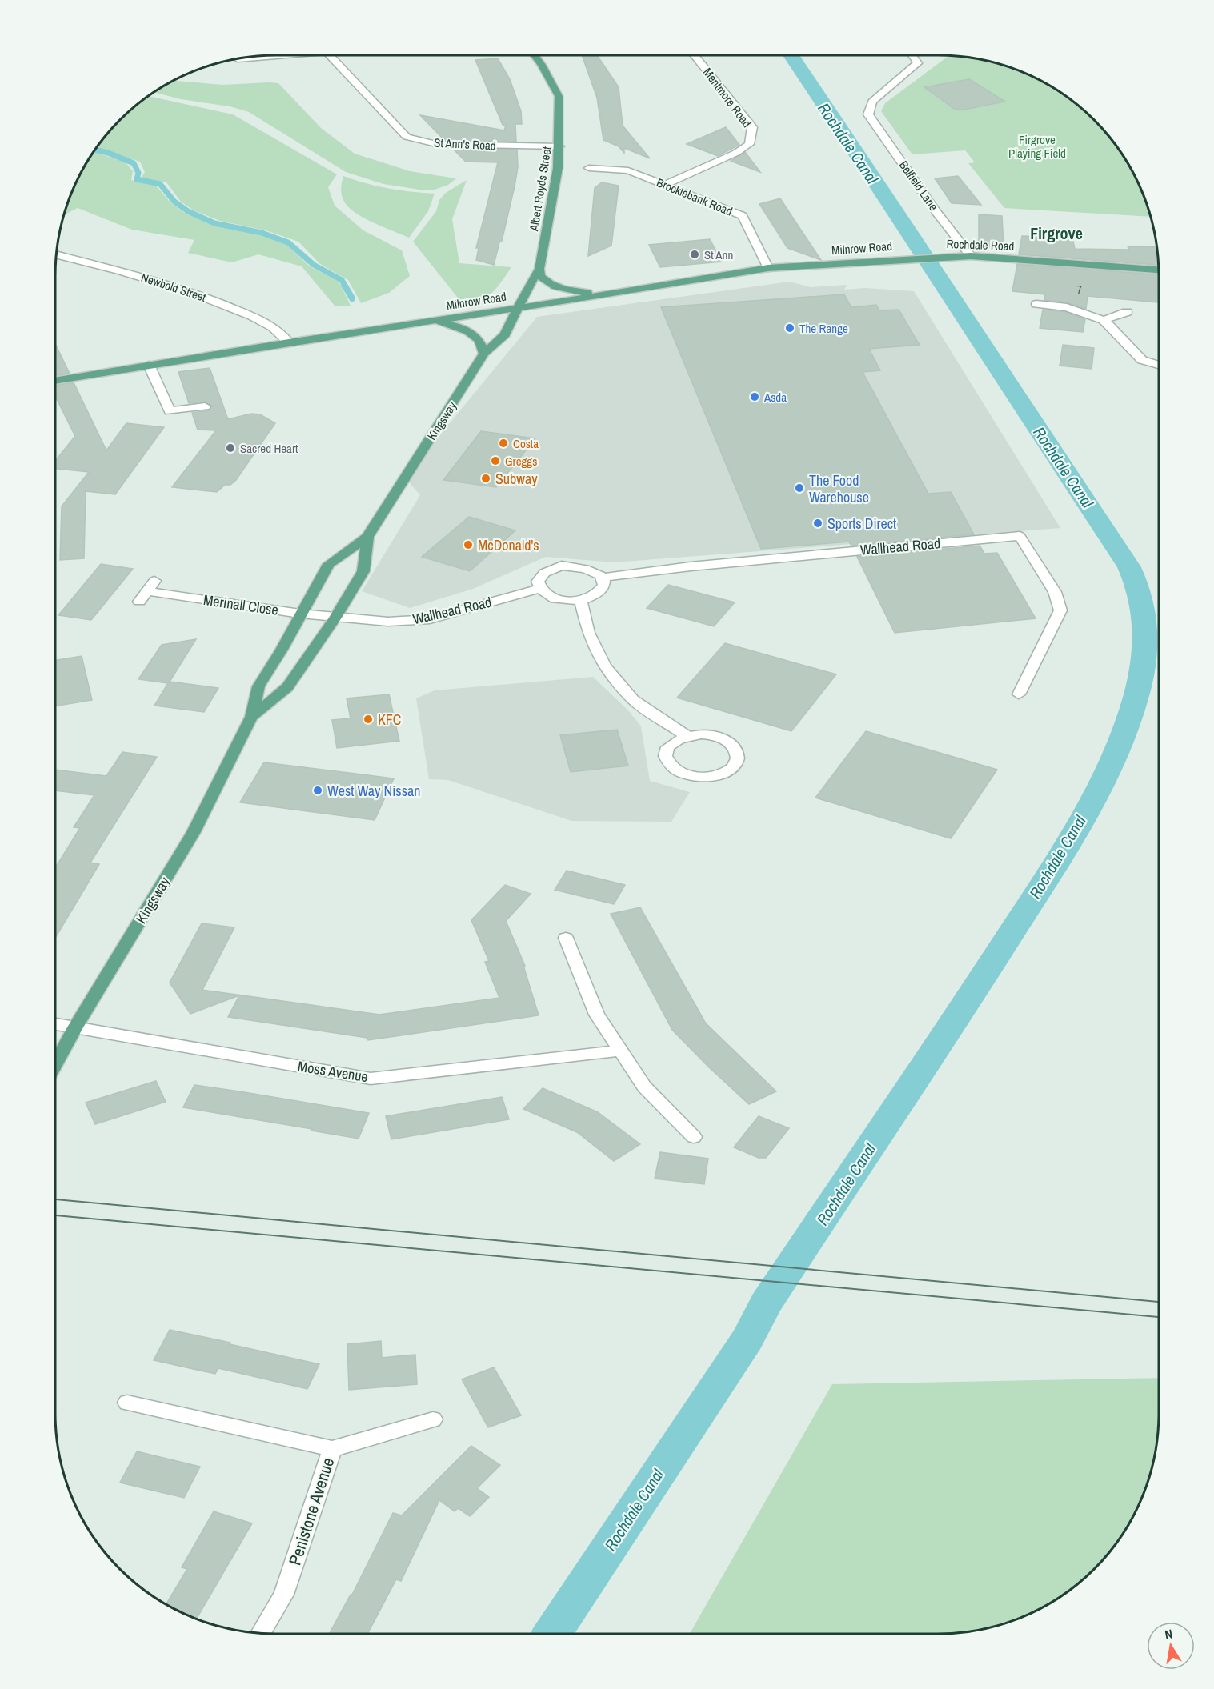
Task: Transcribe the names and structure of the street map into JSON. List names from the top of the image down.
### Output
{
  "streets": {
    "main road": [
      "Albert Royds Street",
      "Rochdale Road",
      "Milnrow Road",
      "Kingsway"
    ],
    "street": [
      "Mentmore Road",
      "St Ann's Road",
      "Belfield Lane",
      "Brocklebank Road",
      "Newbold Street",
      "Wallhead Road",
      "Merinall Close",
      "Moss Avenue",
      "Penistone Avenue"
    ]
  },
  "crossings": [
    ["Mentmore Road", "Brocklebank Road"],
    ["St Ann's Road", "Albert Royds Street"],
    ["Belfield Lane", "Rochdale Road"],
    ["Albert Royds Street", "Milnrow Road"],
    ["Albert Royds Street", "Kingsway"],
    ["Brocklebank Road", "Milnrow Road"],
    ["Rochdale Road", "Milnrow Road"],
    ["Milnrow Road", "Newbold Street"],
    ["Milnrow Road", "Kingsway"],
    ["Kingsway", "Wallhead Road"],
    ["Kingsway", "Merinall Close"],
    ["Kingsway", "Moss Avenue"],
    ["Wallhead Road", "Merinall Close"]
  ],
  "districts": ["Firgrove"],
  "water": ["Rochdale Canal"],
  "parks": ["Firgrove Playing Field"],
  "places": [
    "St Ann",
    "The Range",
    "Asda",
    "Costa",
    "Sacred Heart",
    "Greggs",
    "Subway",
    "The Food Warehouse",
    "Sports Direct",
    "McDonald's",
    "KFC",
    "West Way Nissan"
  ],
  "house_numbers": ["7"],
  "north": "top"
}
